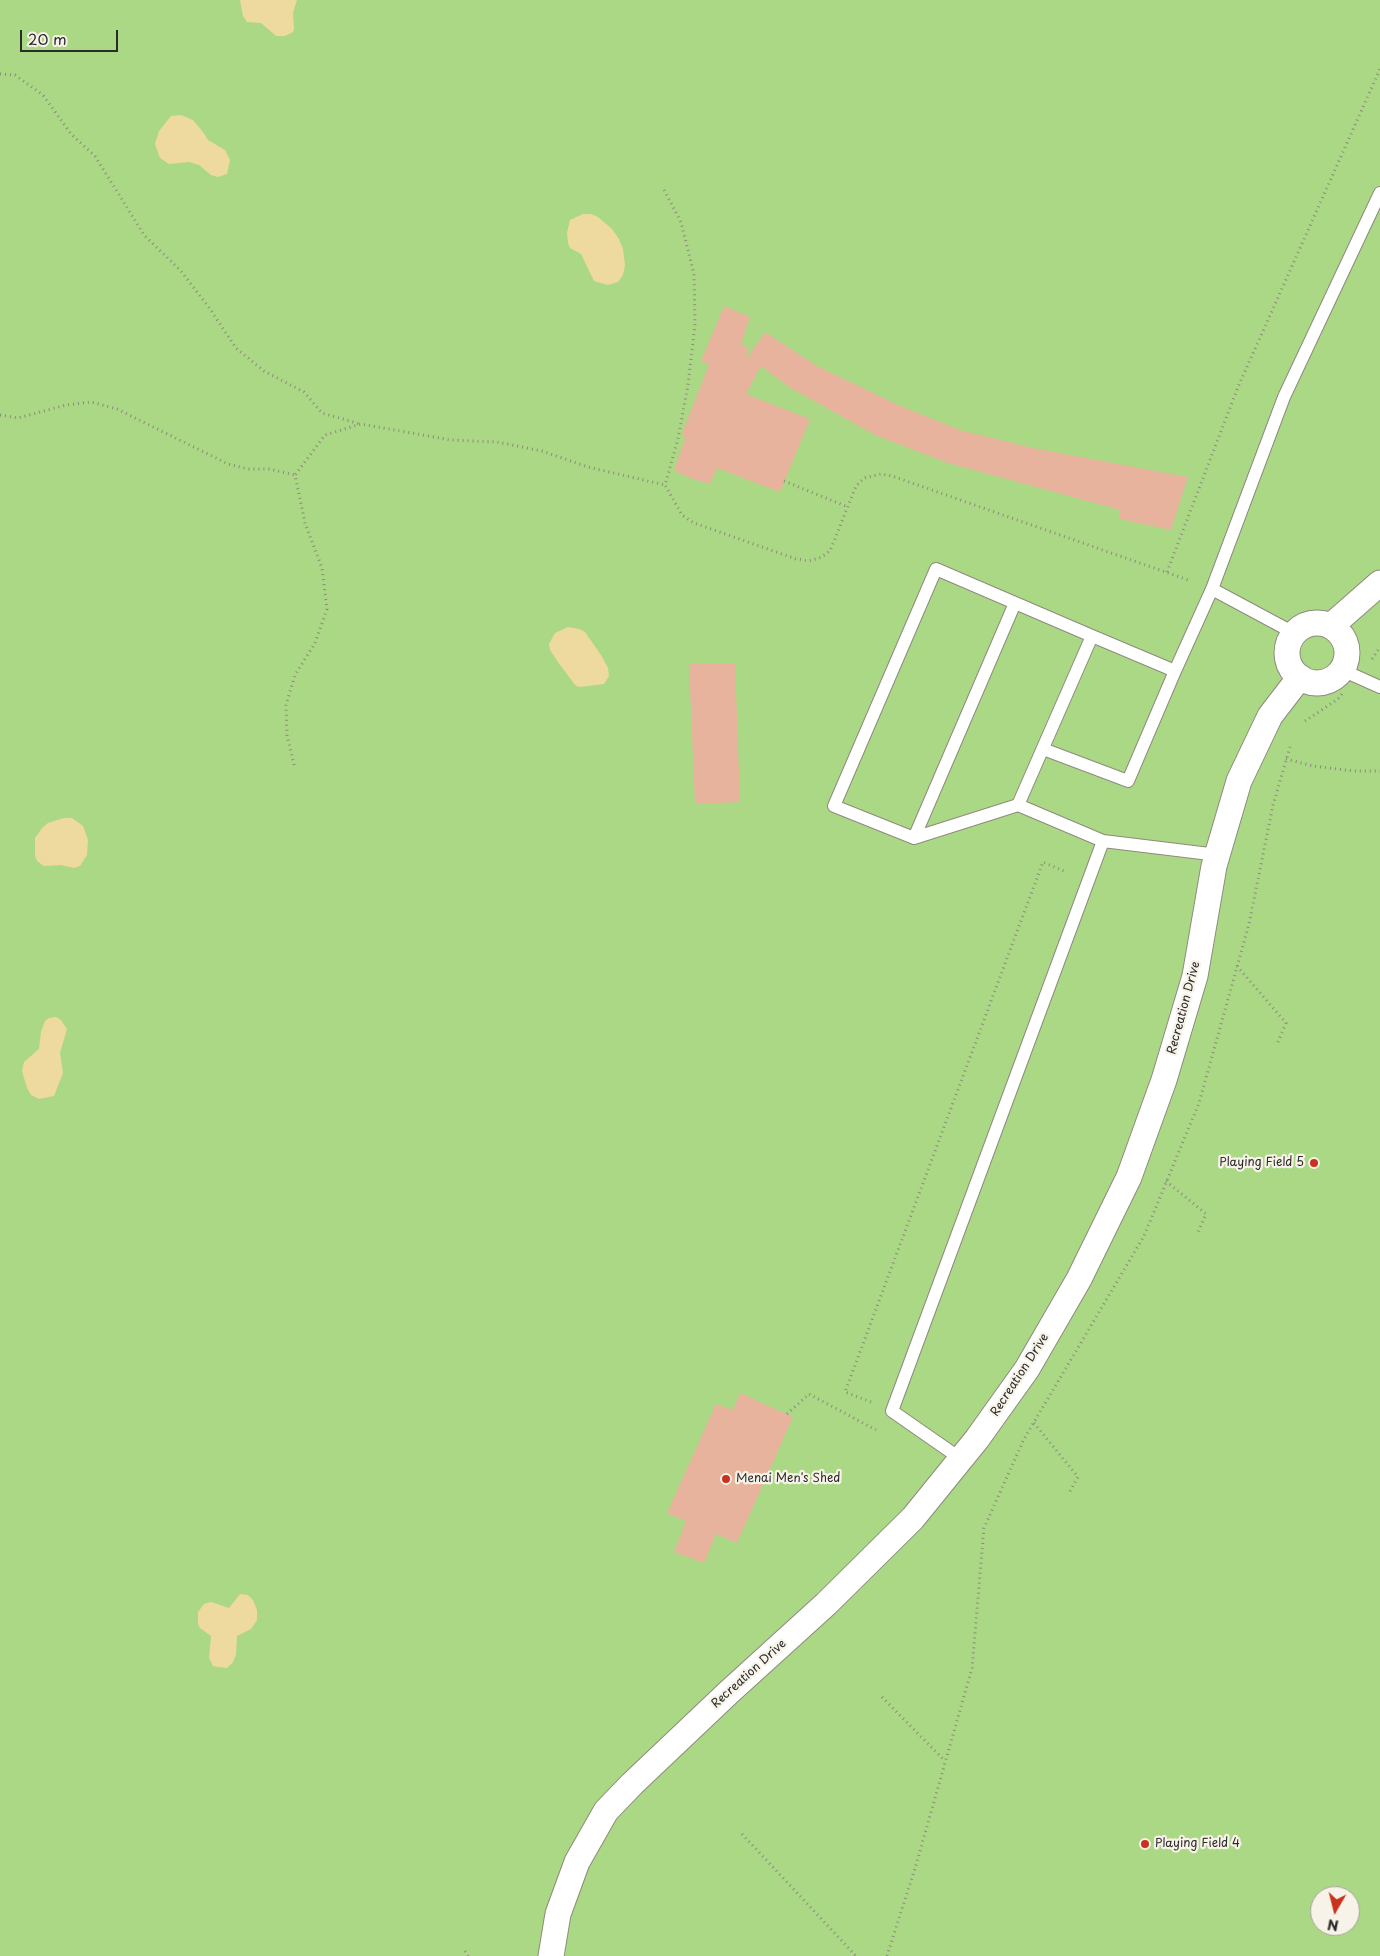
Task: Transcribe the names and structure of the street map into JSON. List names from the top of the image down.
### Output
{
  "streets": {
    "street": ["Recreation Drive"]
  },
  "places": ["Playing Field 5", "Menai Men's Shed", "Playing Field 4"],
  "scale_bar": "20 m",
  "north": "bottom"
}
